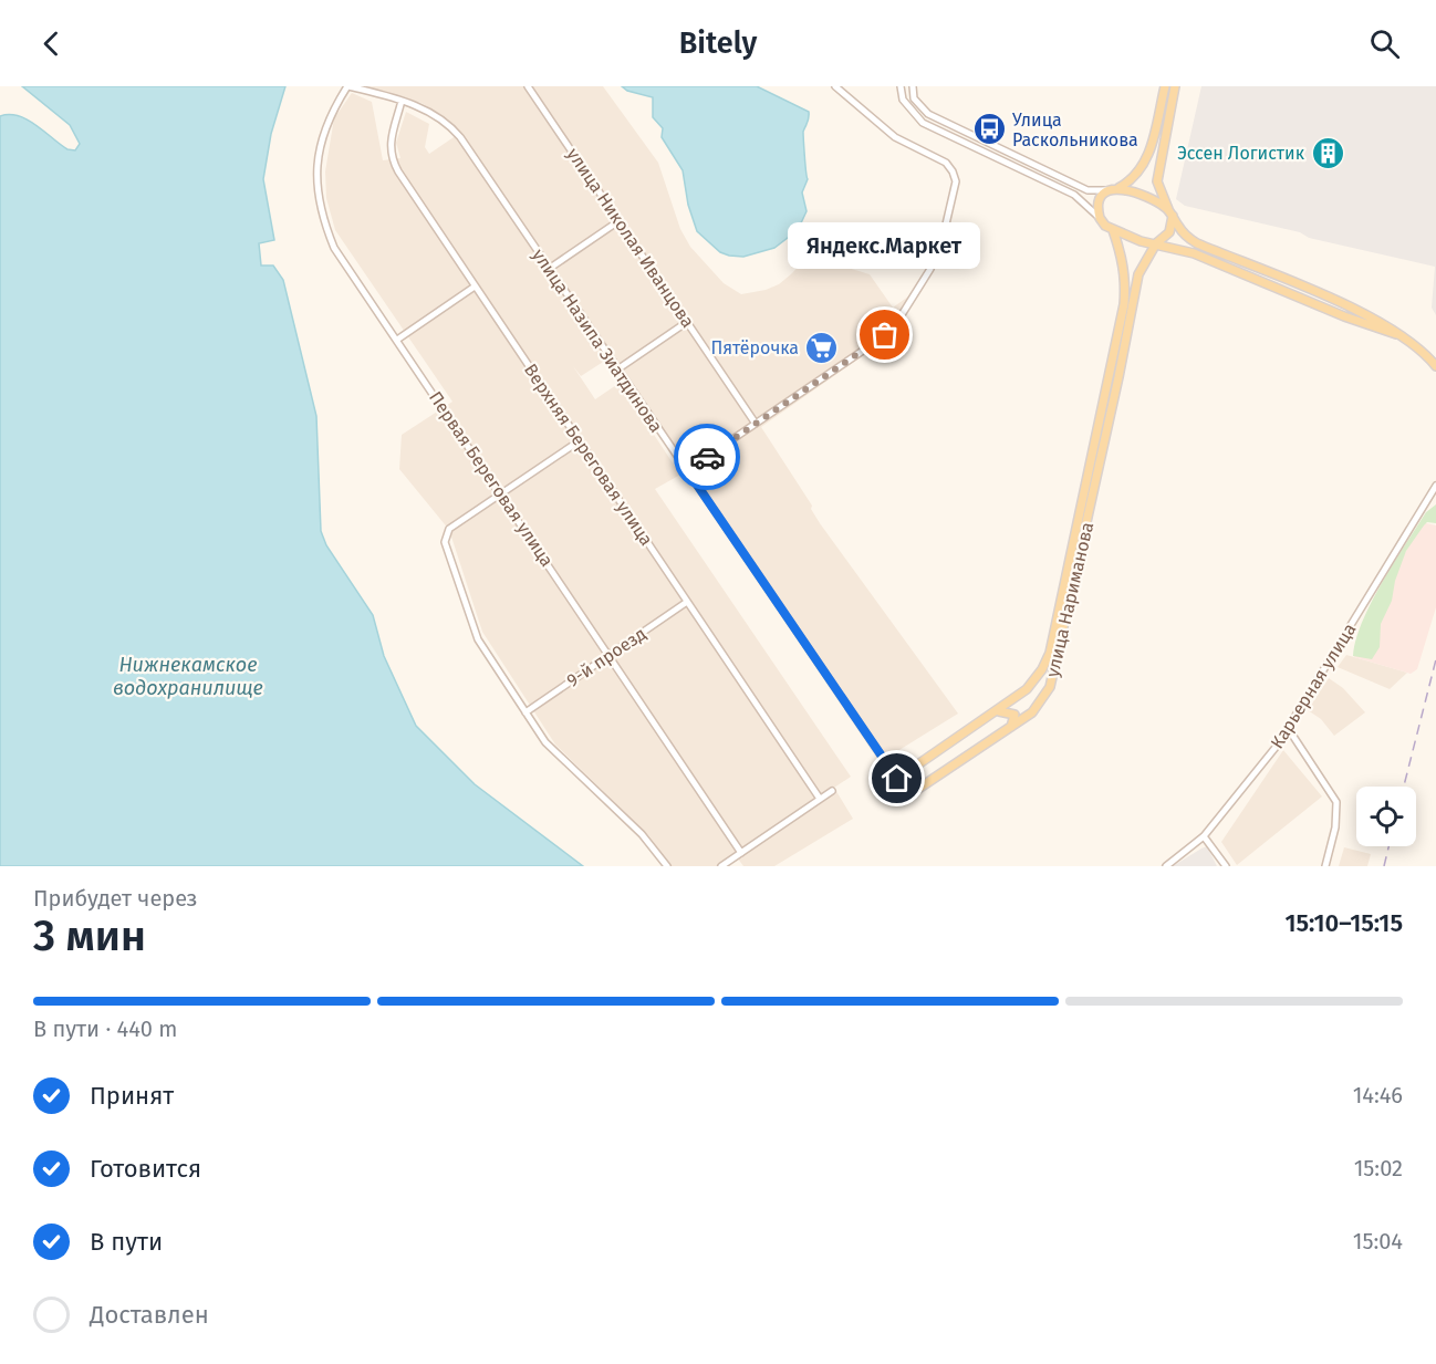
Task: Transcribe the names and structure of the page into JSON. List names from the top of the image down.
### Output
{
  "streets": {
    "main road": ["улица Нариманова"],
    "street": [
      "улица Николая Иванцова",
      "улица Назипа Зиатдинова",
      "Верхняя Береговая улица",
      "Первая Береговая улица",
      "9-й проезд",
      "Карьерная улица"
    ]
  },
  "crossings": [
    ["улица Назипа Зиатдинова", "Верхняя Береговая улица"],
    ["улица Назипа Зиатдинова", "Первая Береговая улица"],
    ["улица Назипа Зиатдинова", "улица Нариманова"],
    ["Верхняя Береговая улица", "9-й проезд"],
    ["Первая Береговая улица", "9-й проезд"]
  ],
  "water": ["Нижнекамское водохранилище"],
  "places": {
    "bus stop": ["Улица Раскольникова"],
    "building": ["Эссен Логистик"],
    "other": ["Яндекс.Маркет"],
    "supermarket": ["Пятёрочка"]
  },
  "page": {
    "header": "Bitely",
    "bubble": "Яндекс.Маркет",
    "heading": ["3 мин", "Прибудет через", "15:10–15:15"],
    "bar": "В пути · 440 m",
    "list": [
      ["Принят", "14:46"],
      ["Готовится", "15:02"],
      ["В пути", "15:04"],
      "Доставлен"
    ]
  }
}
